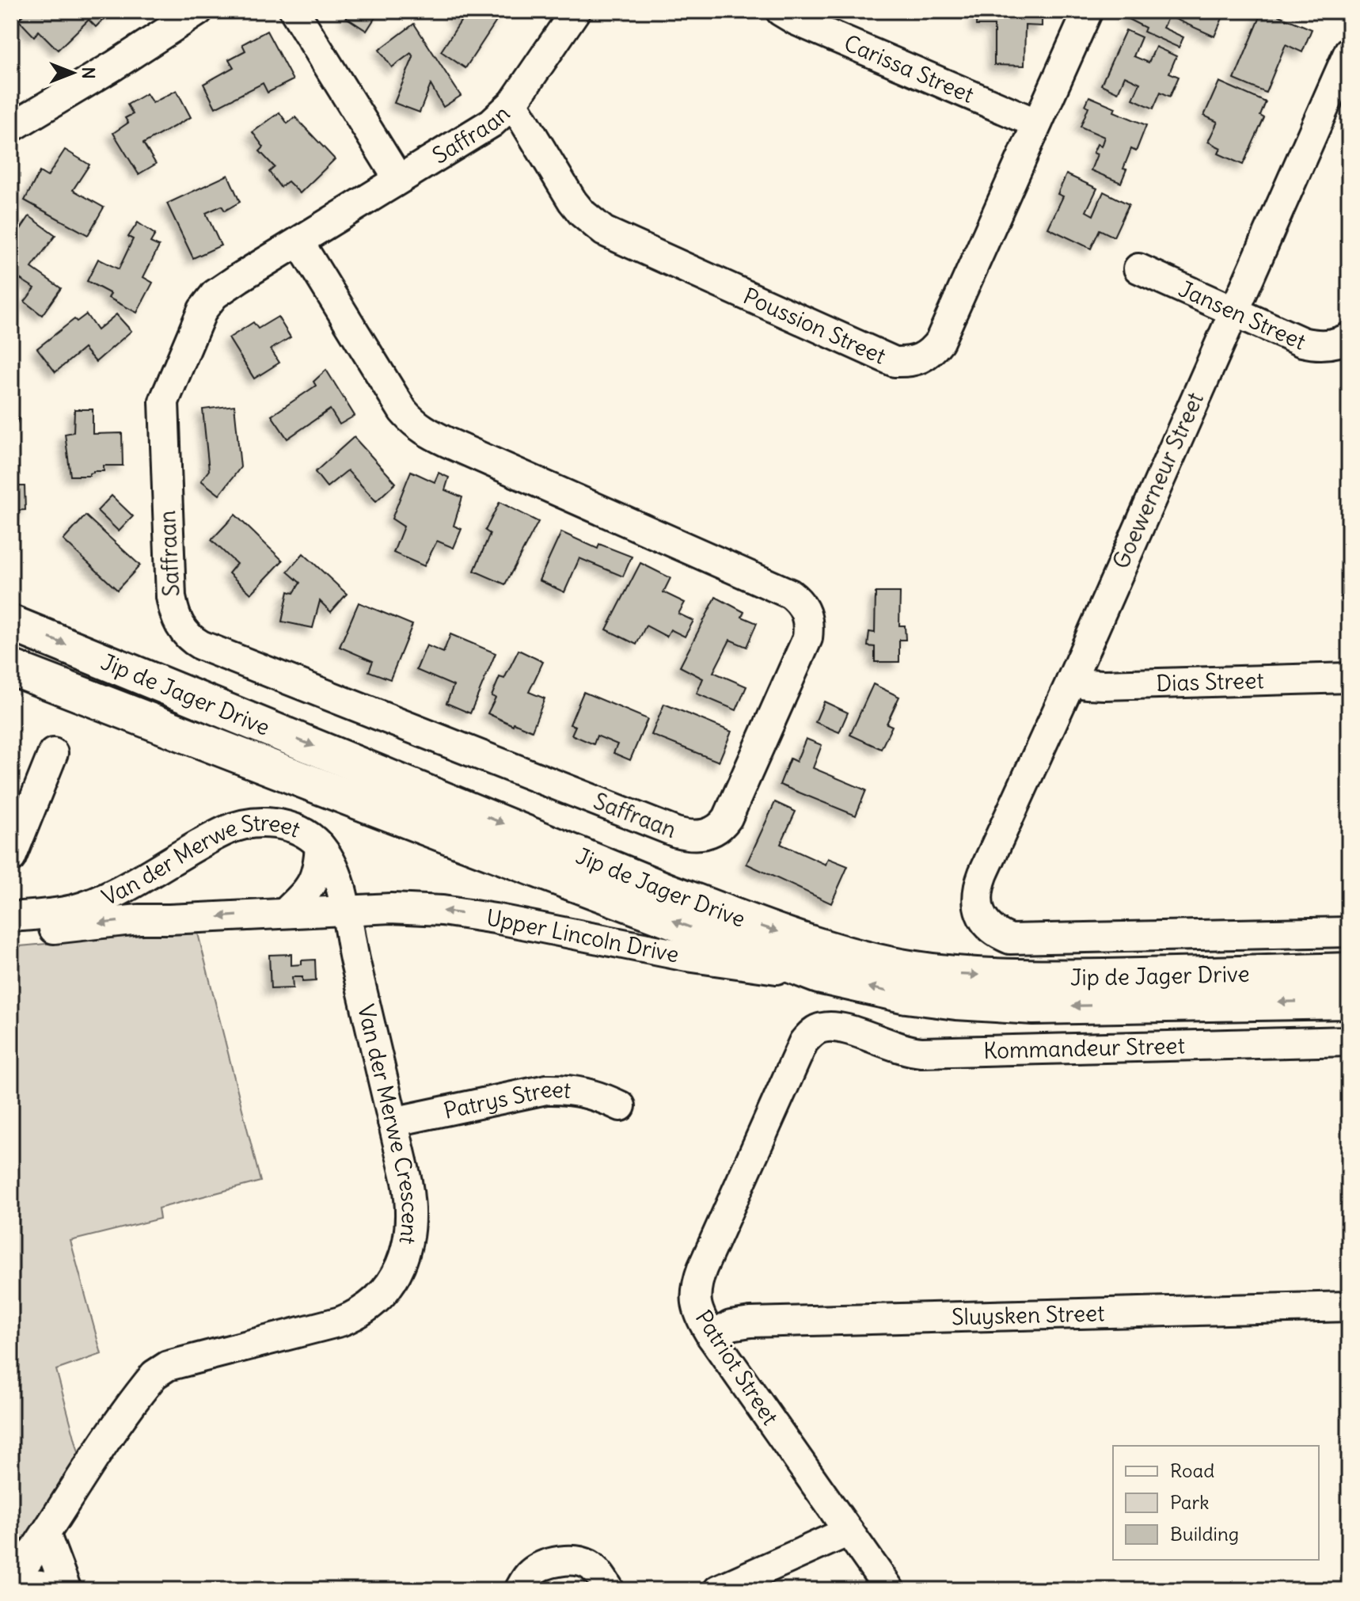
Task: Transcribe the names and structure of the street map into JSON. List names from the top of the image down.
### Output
{
  "streets": {
    "main road": ["Jip de Jager Drive"],
    "street": [
      "Carissa Street",
      "Saffraan",
      "Jansen Street",
      "Poussion Street",
      "Goewerneur Street",
      "Dias Street",
      "Van der Merwe Street",
      "Upper Lincoln Drive",
      "Kommandeur Street",
      "Patrys Street",
      "Van der Merwe Crescent",
      "Sluysken Street",
      "Patriot Street"
    ]
  },
  "crossings": [
    ["Carissa Street", "Poussion Street"],
    ["Saffraan", "Poussion Street"],
    ["Jansen Street", "Goewerneur Street"],
    ["Goewerneur Street", "Dias Street"],
    ["Jip de Jager Drive", "Upper Lincoln Drive"],
    ["Van der Merwe Street", "Upper Lincoln Drive"],
    ["Van der Merwe Street", "Van der Merwe Crescent"],
    ["Upper Lincoln Drive", "Van der Merwe Crescent"],
    ["Kommandeur Street", "Patriot Street"],
    ["Patrys Street", "Van der Merwe Crescent"],
    ["Sluysken Street", "Patriot Street"]
  ],
  "one_way": ["Upper Lincoln Drive"],
  "legend": ["Road", "Park", "Building"],
  "north": "right"
}
